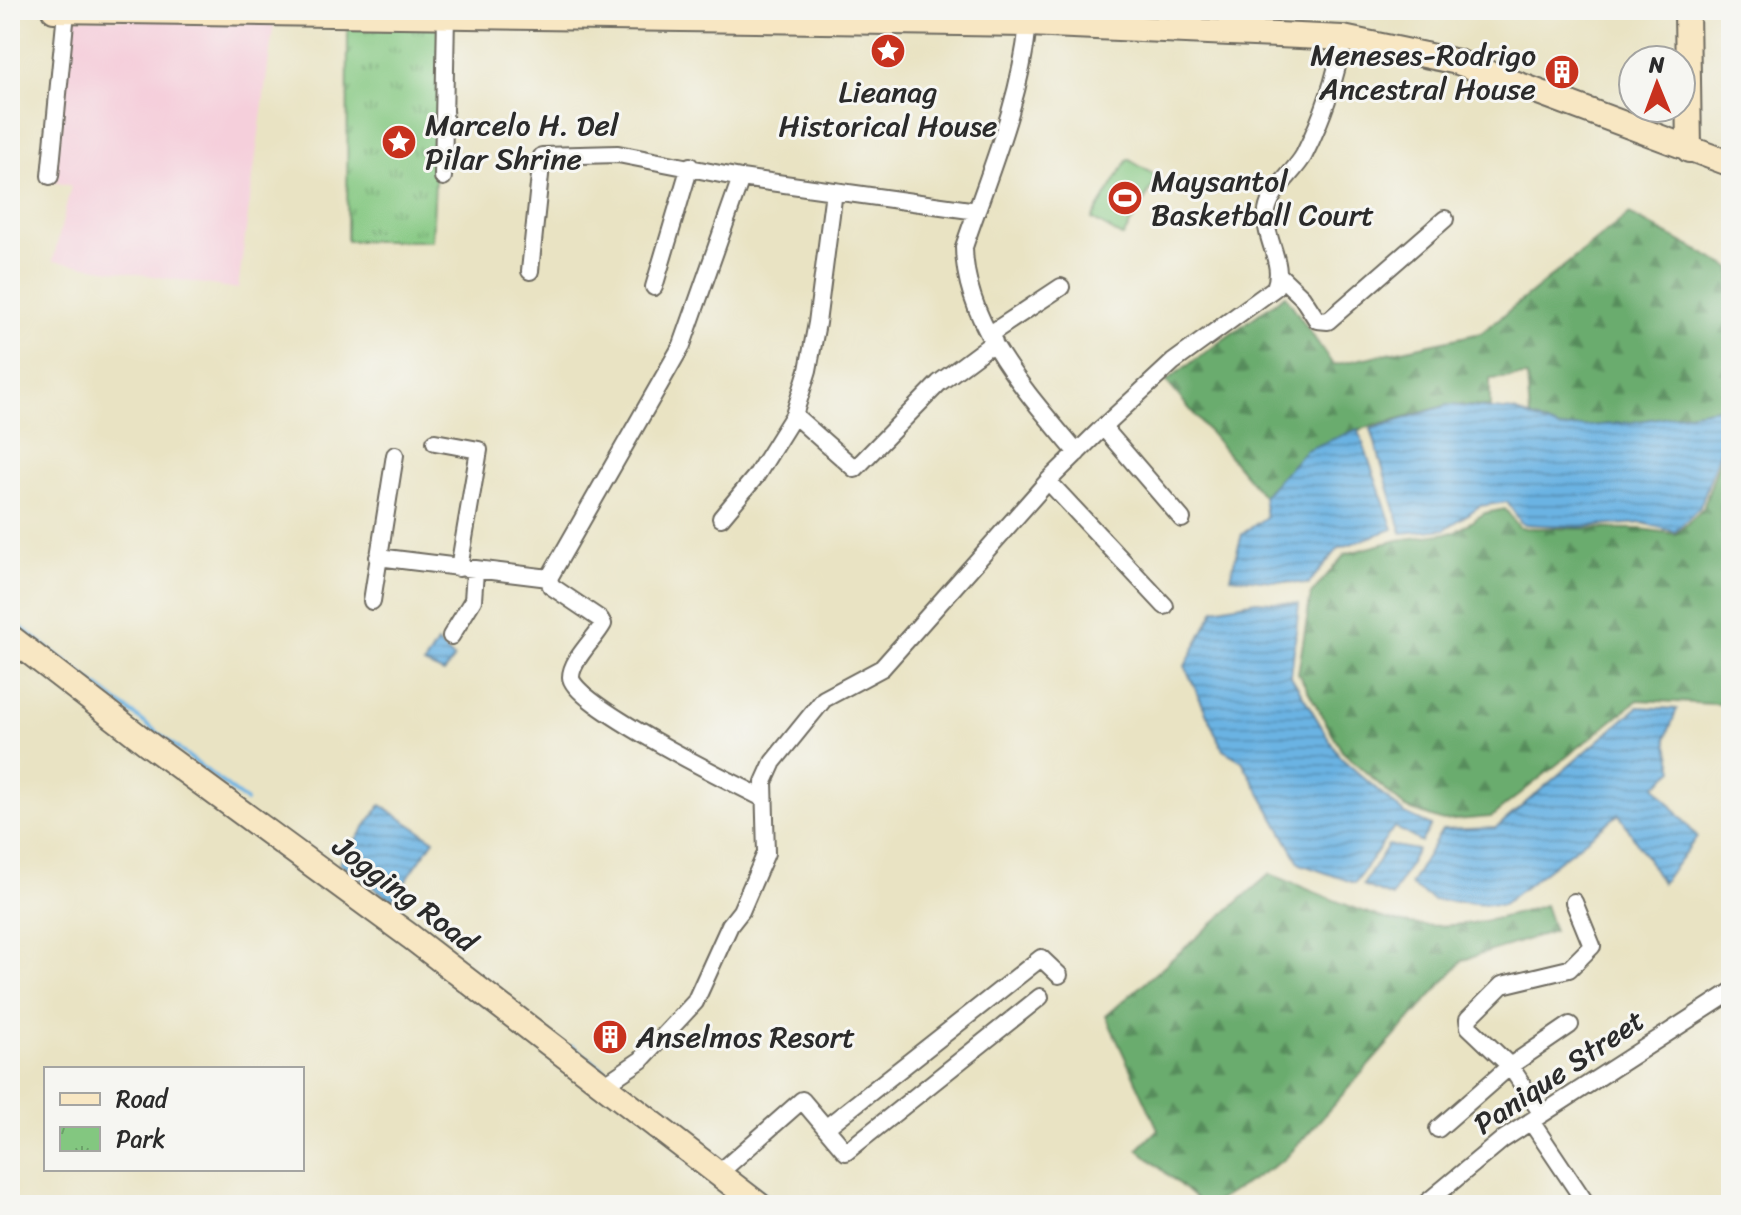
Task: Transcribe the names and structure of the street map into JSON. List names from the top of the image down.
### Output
{
  "streets": {
    "main road": ["Jogging Road"],
    "street": ["Panique Street"]
  },
  "places": {
    "place": ["Lieanag Historical House", "Marcelo H. Del Pilar Shrine"],
    "building": ["Meneses-Rodrigo Ancestral House", "Anselmos Resort"],
    "sports": ["Maysantol Basketball Court"]
  },
  "legend": ["Road", "Park"],
  "north": "top"
}
